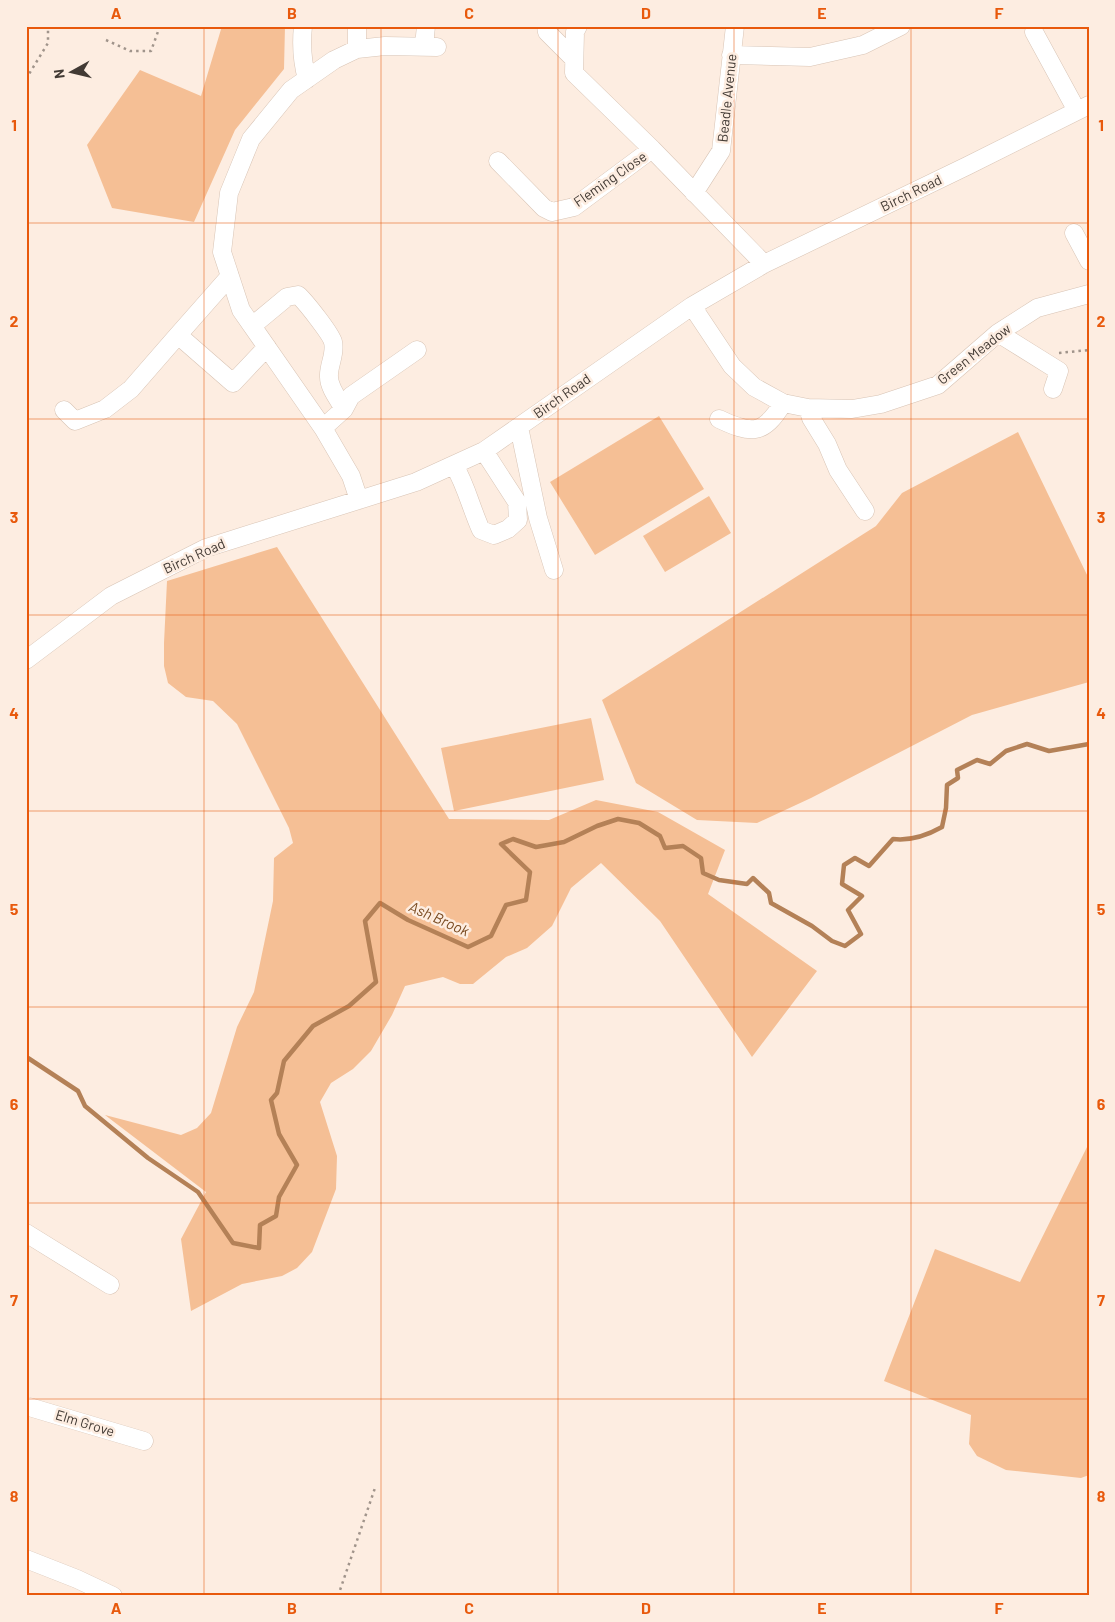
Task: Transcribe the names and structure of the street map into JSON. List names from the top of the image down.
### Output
{
  "streets": {
    "street": [
      "Beadle Avenue",
      "Fleming Close",
      "Birch Road",
      "Green Meadow",
      "Elm Grove"
    ]
  },
  "crossings": [
    ["Birch Road", "Green Meadow"]
  ],
  "water": ["Ash Brook"],
  "north": "left",
  "grid": {
    "columns": [
      "A",
      "B",
      "C",
      "D",
      "E",
      "F"
    ],
    "rows": [
      "1",
      "2",
      "3",
      "4",
      "5",
      "6",
      "7",
      "8"
    ]
  }
}
